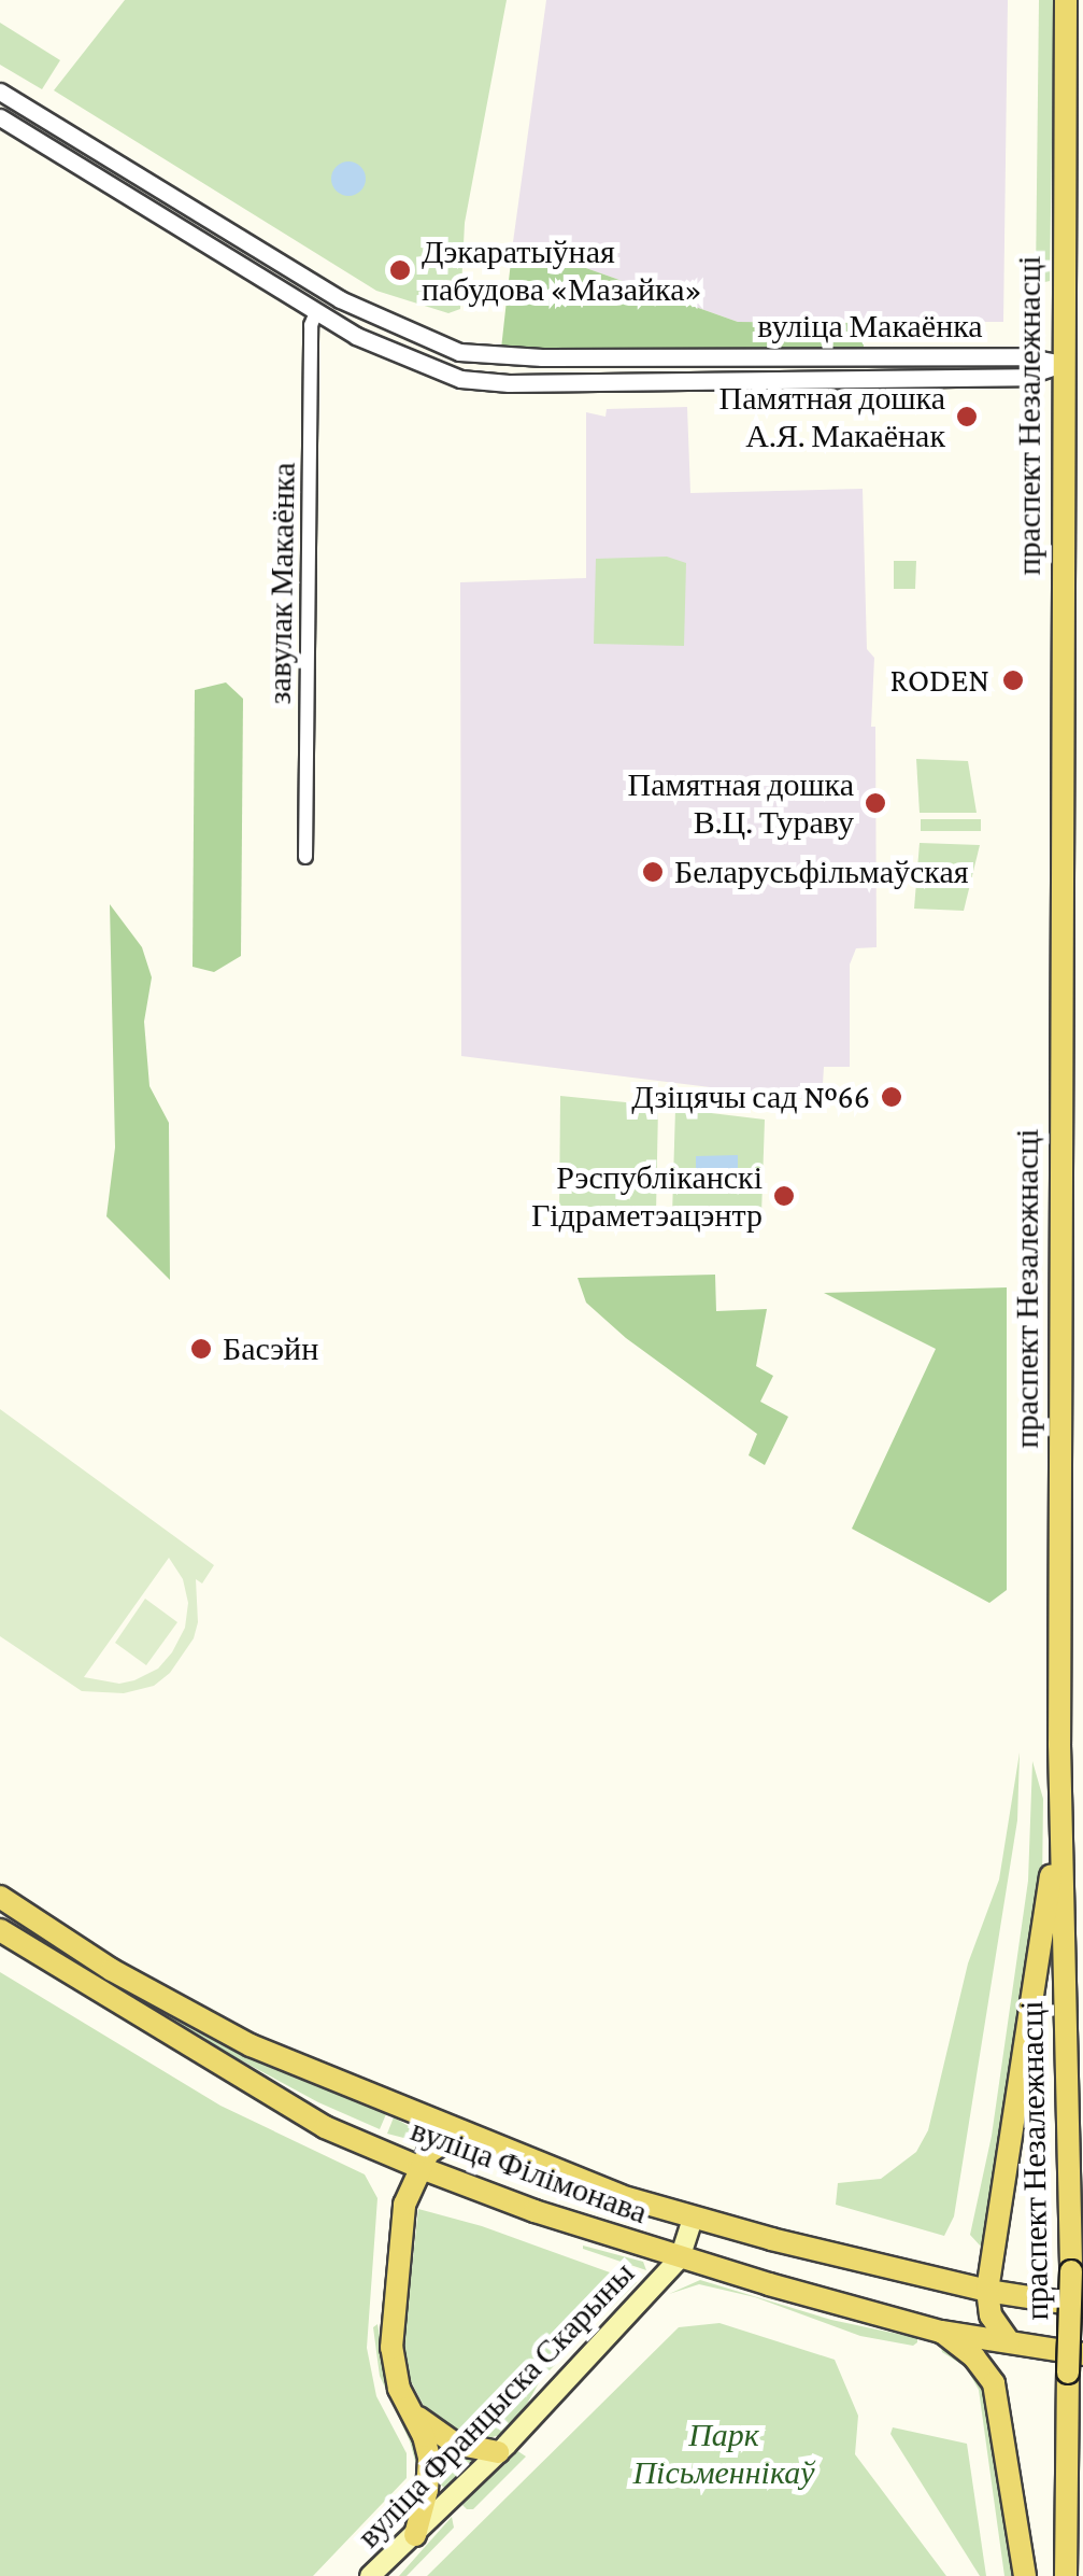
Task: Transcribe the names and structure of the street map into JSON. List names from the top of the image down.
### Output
{
  "streets": {
    "main road": ["праспект Незалежнасці", "вуліца Філімонава", "вуліца Францыска Скарыны"],
    "street": ["вуліца Макаёнка", "завулак Макаёнка"]
  },
  "crossings": [
    ["вуліца Макаёнка", "праспект Незалежнасці"],
    ["вуліца Макаёнка", "завулак Макаёнка"],
    ["вуліца Філімонава", "вуліца Францыска Скарыны"]
  ],
  "parks": ["Парк Пісьменнікаў"],
  "places": [
    "Дэкаратыўная пабудова «Мазайка»",
    "Памятная дошка А.Я. Макаёнак",
    "RODEN",
    "Памятная дошка В.Ц. Тураву",
    "Беларусьфільмаўская",
    "Дзіцячы сад №66",
    "Рэспубліканскі Гідраметэацэнтр",
    "Басэйн"
  ]
}
